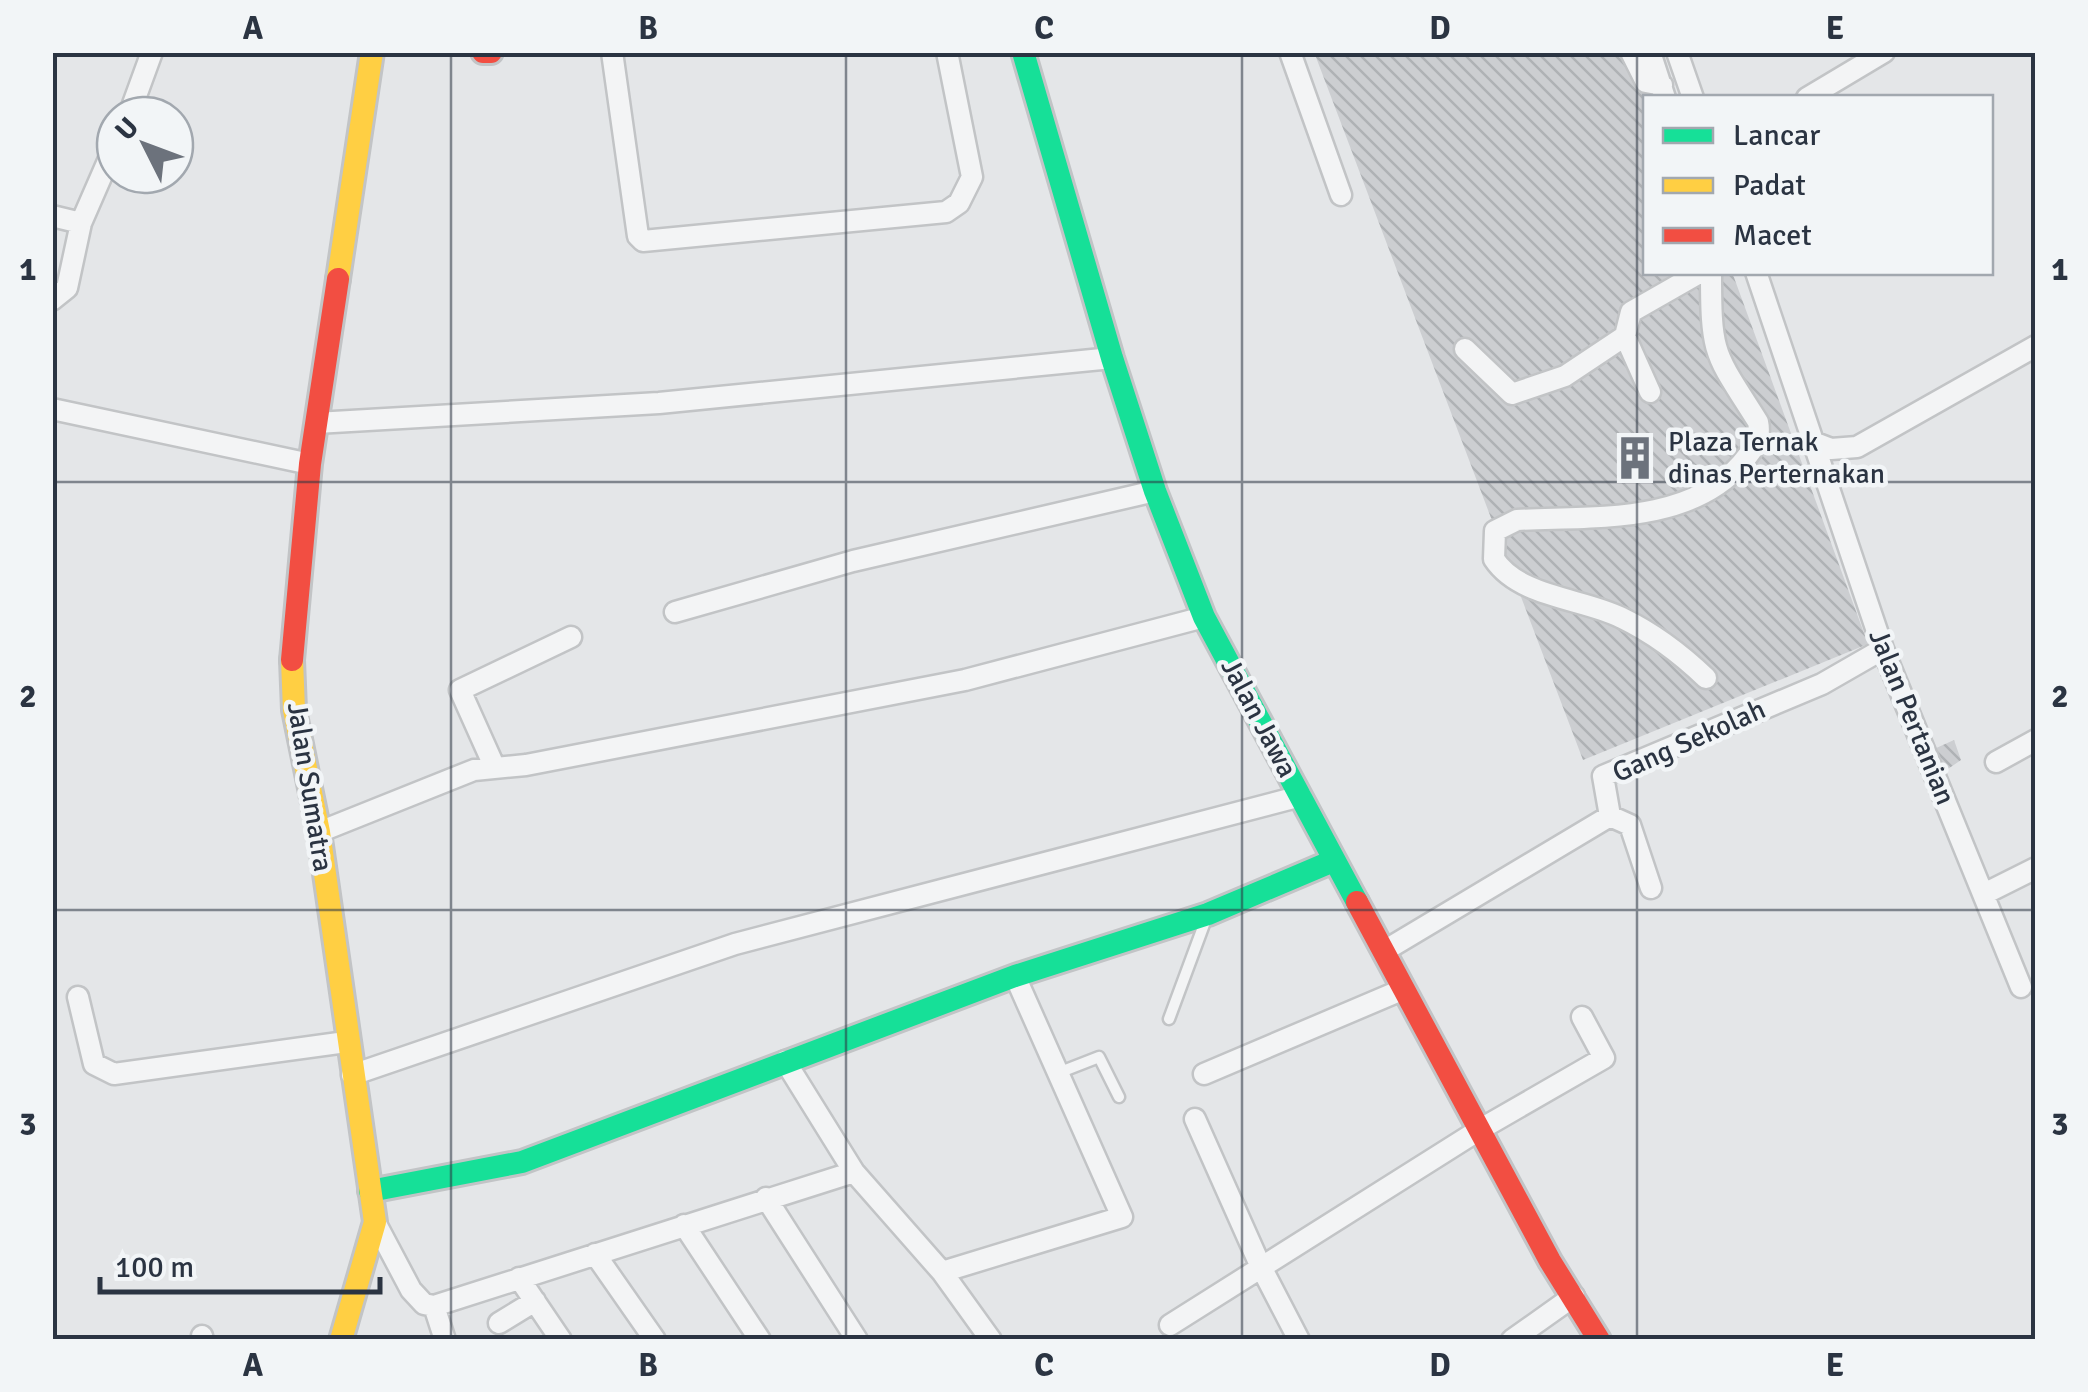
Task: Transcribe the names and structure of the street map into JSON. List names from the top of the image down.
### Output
{
  "streets": {
    "street": [
      "Jalan Pertanian",
      "Jalan Jawa",
      "Gang Sekolah",
      "Jalan Sumatra"
    ]
  },
  "crossings": [
    ["Jalan Pertanian", "Gang Sekolah"],
    ["Jalan Jawa", "Gang Sekolah"]
  ],
  "places": {
    "building": ["Plaza Ternak dinas Perternakan"]
  },
  "legend": ["Lancar", "Padat", "Macet"],
  "scale_bar": "100 m",
  "north": "top left",
  "grid": {
    "columns": [
      "A",
      "B",
      "C",
      "D",
      "E"
    ],
    "rows": ["1", "2", "3"]
  }
}
